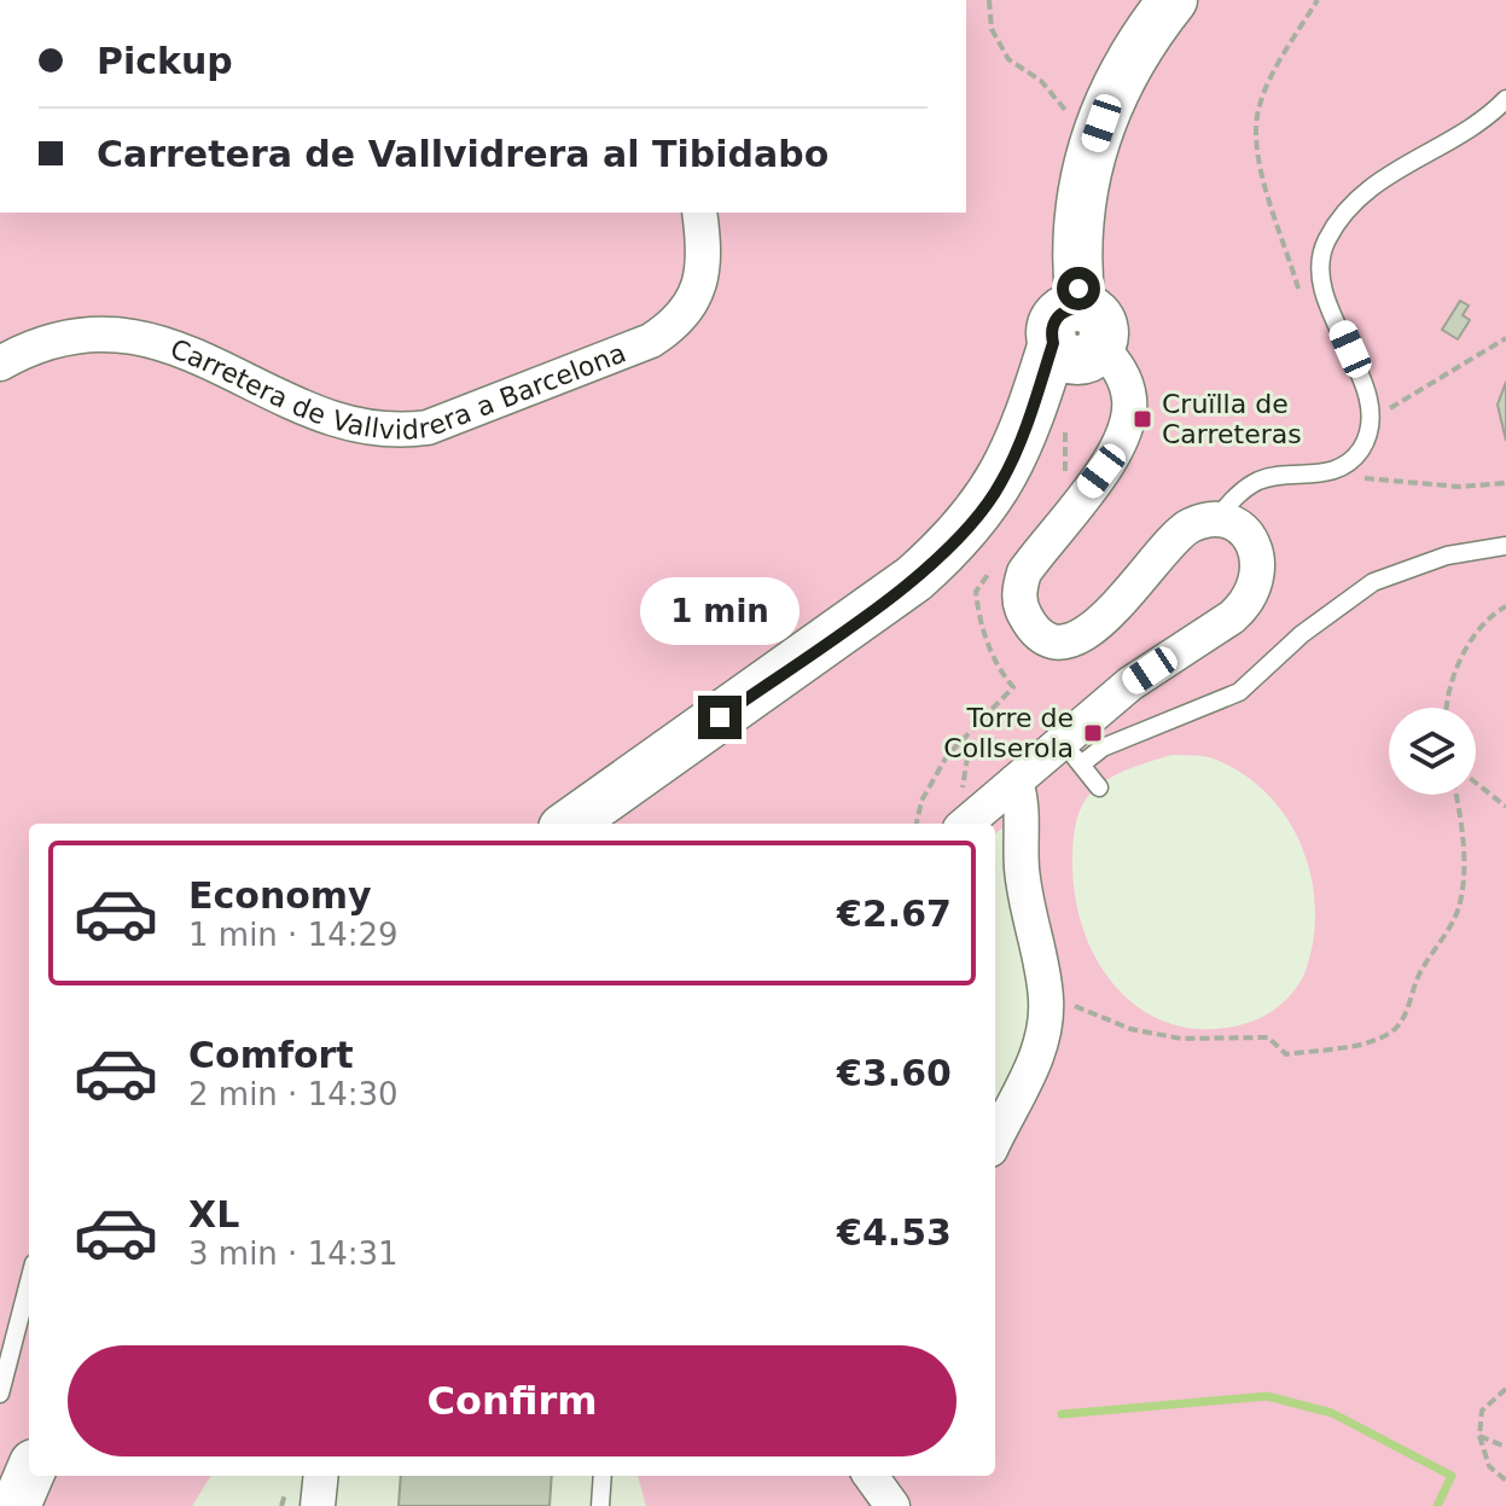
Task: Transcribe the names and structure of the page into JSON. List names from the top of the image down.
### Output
{
  "streets": {
    "street": ["Carretera de Vallvidrera a Barcelona"]
  },
  "places": {
    "transit": ["Cruïlla de Carreteras", "Torre de Collserola"]
  },
  "page": {
    "banner": ["Pickup", "Carretera de Vallvidrera al Tibidabo"],
    "bubble": "1 min",
    "list": [
      {
        "name": "Economy",
        "note": "1 min · 14:29",
        "value": "€2.67"
      },
      {
        "name": "Comfort",
        "note": "2 min · 14:30",
        "value": "€3.60"
      },
      {
        "name": "XL",
        "note": "3 min · 14:31",
        "value": "€4.53"
      }
    ],
    "buttons": "Confirm"
  }
}
